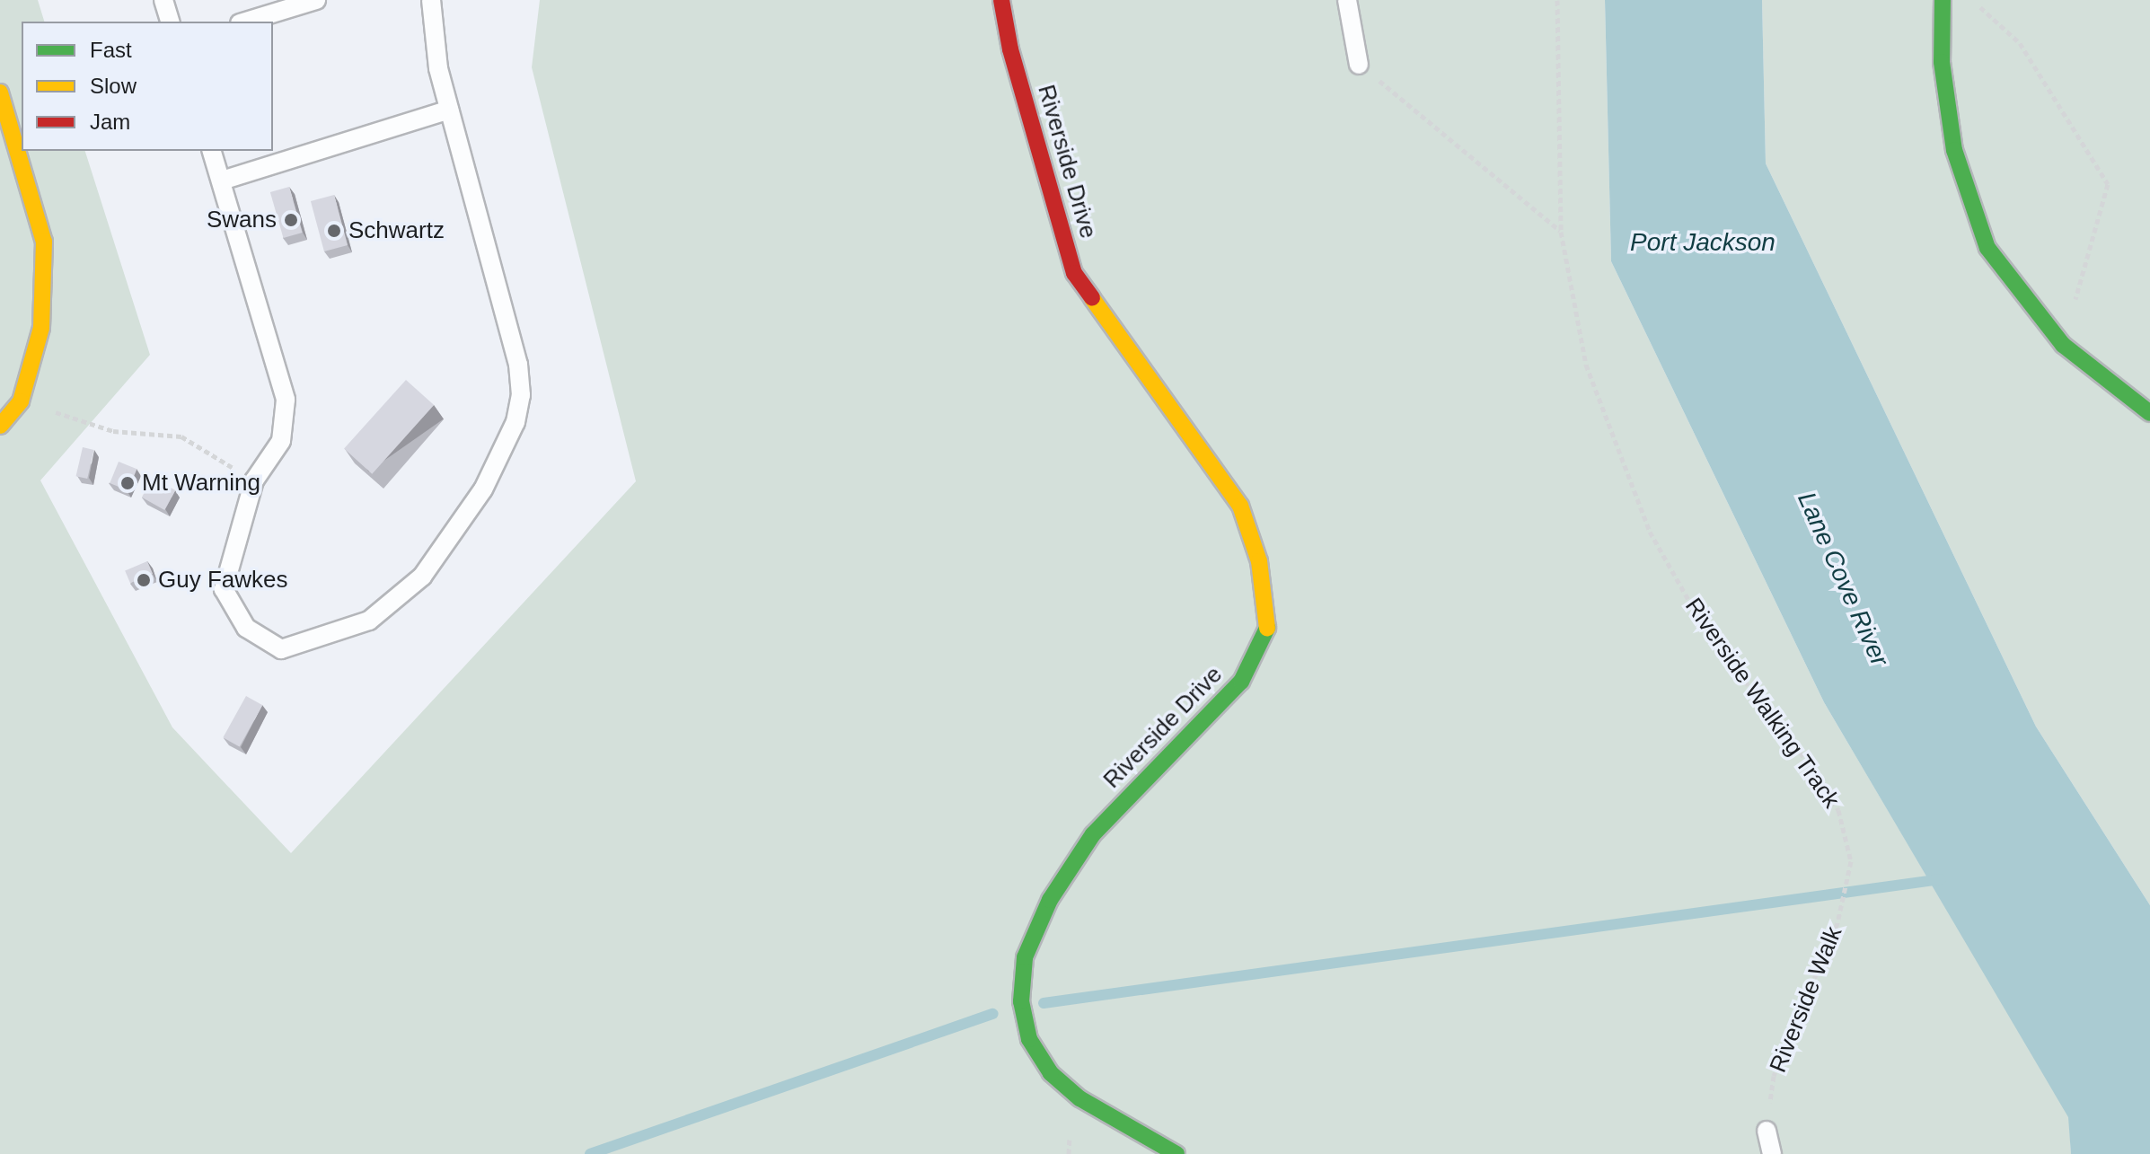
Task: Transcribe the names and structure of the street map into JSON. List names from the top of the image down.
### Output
{
  "streets": {
    "street": ["Riverside Drive"],
    "path": ["Riverside Walking Track", "Riverside Walk"]
  },
  "crossings": [
    ["Riverside Walking Track", "Riverside Walk"]
  ],
  "water": ["Port Jackson", "Lane Cove River"],
  "places": [
    "Swans",
    "Schwartz",
    "Mt Warning",
    "Guy Fawkes"
  ],
  "legend": ["Fast", "Slow", "Jam"]
}
